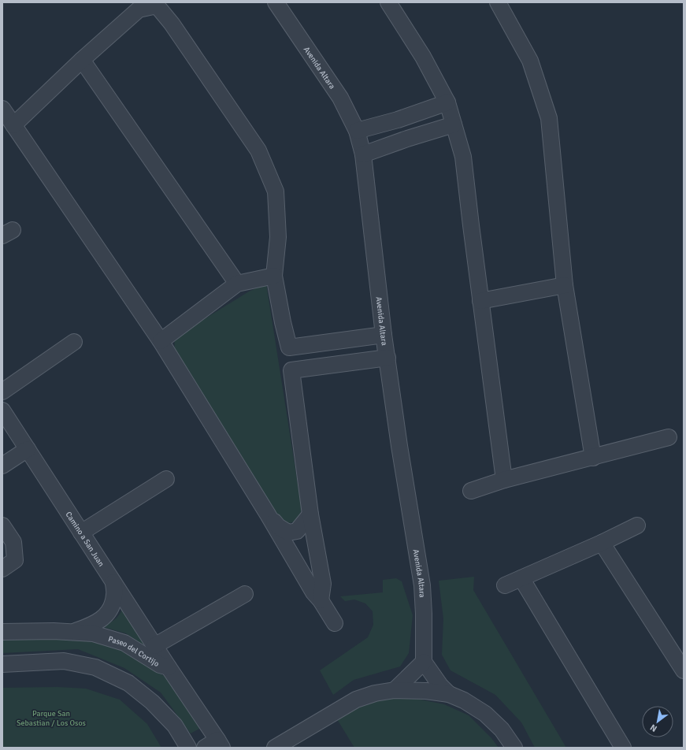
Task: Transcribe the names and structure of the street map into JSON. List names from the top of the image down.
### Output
{
  "streets": {
    "street": ["Avenida Altara", "Camino a San Juan", "Paseo del Cortijo"]
  },
  "crossings": [
    ["Camino a San Juan", "Paseo del Cortijo"]
  ],
  "parks": ["Parque San Sebastian / Los Osos"],
  "north": "bottom left"
}
